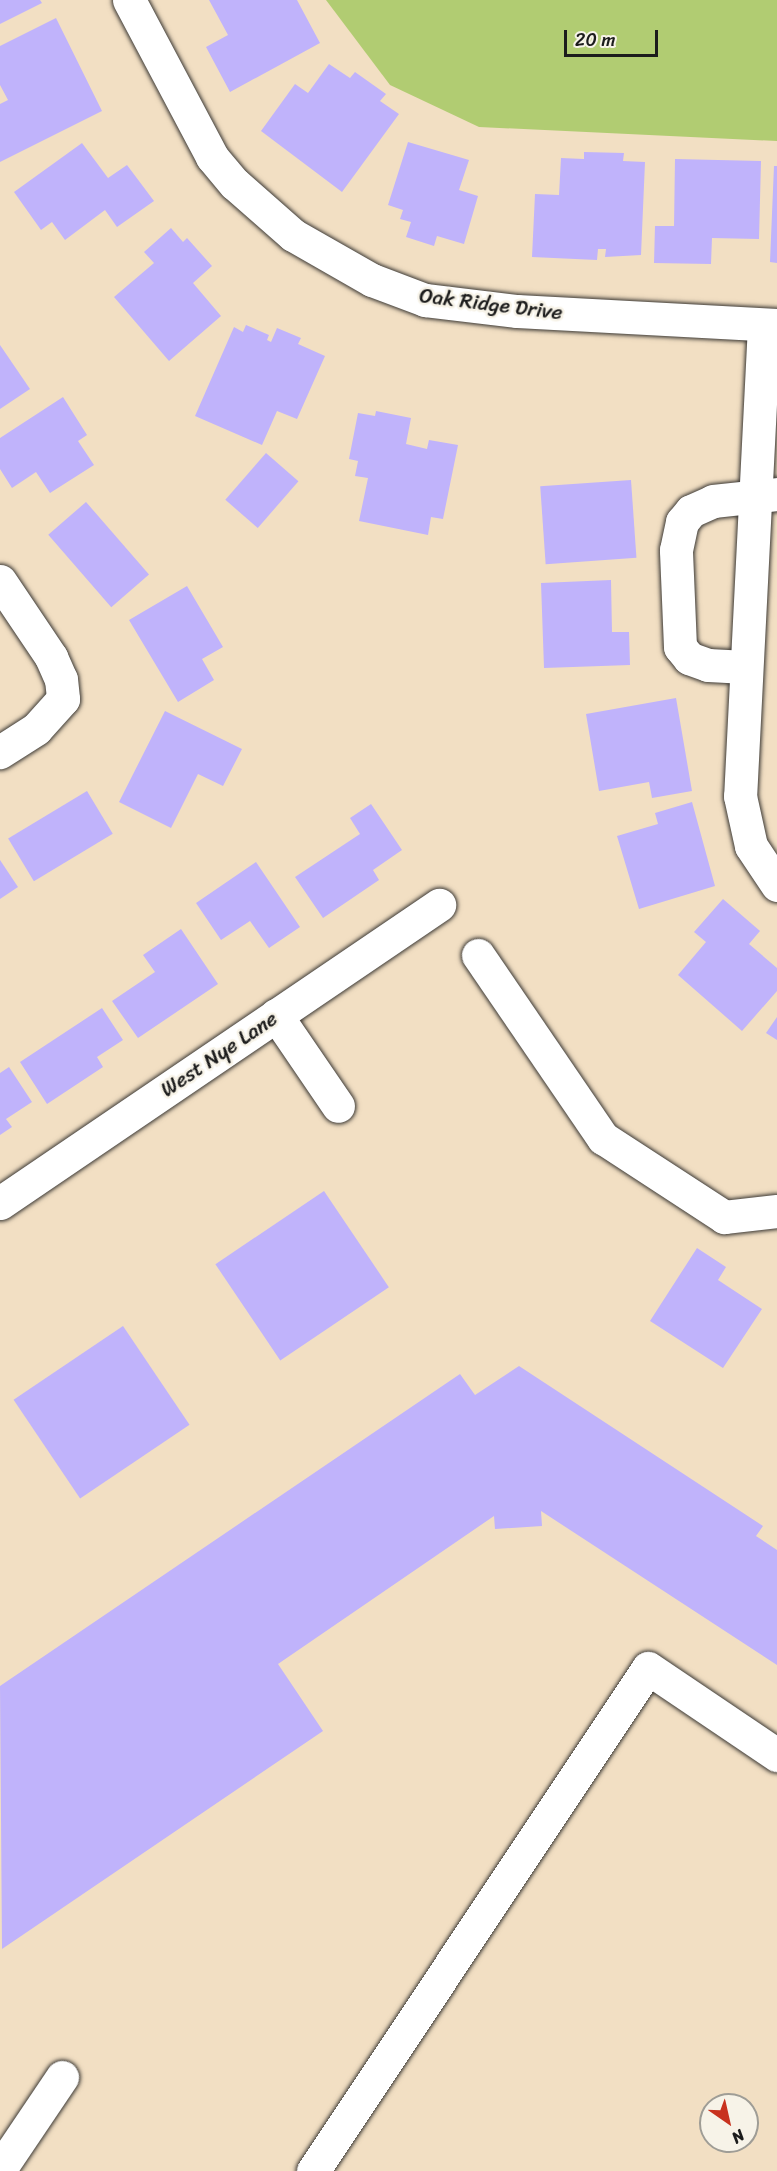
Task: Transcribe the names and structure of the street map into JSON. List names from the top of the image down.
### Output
{
  "streets": {
    "street": ["Oak Ridge Drive", "West Nye Lane"]
  },
  "scale_bar": "20 m",
  "north": "bottom right"
}
